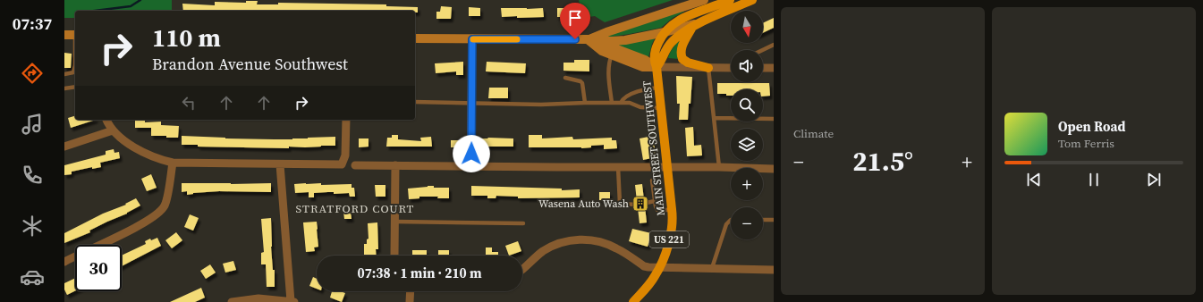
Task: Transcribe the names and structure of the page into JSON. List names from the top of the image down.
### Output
{
  "streets": {
    "main road": ["MAIN STREET SOUTHWEST", "US 221"]
  },
  "crossings": [
    ["MAIN STREET SOUTHWEST", "US 221"]
  ],
  "districts": ["STRATFORD COURT"],
  "places": {
    "building": ["Wasena Auto Wash"]
  },
  "north": "bottom",
  "page": {
    "tabs": "07:37",
    "tile": "Climate",
    "map_buttons": ["+", "−"],
    "turn": ["110 m", "Brandon Avenue Southwest"],
    "song": ["Open Road", "Tom Ferris"],
    "heat": ["−", "21.5°", "+"],
    "limit": "30",
    "trip": "07:38 · 1 min · 210 m"
  }
}
